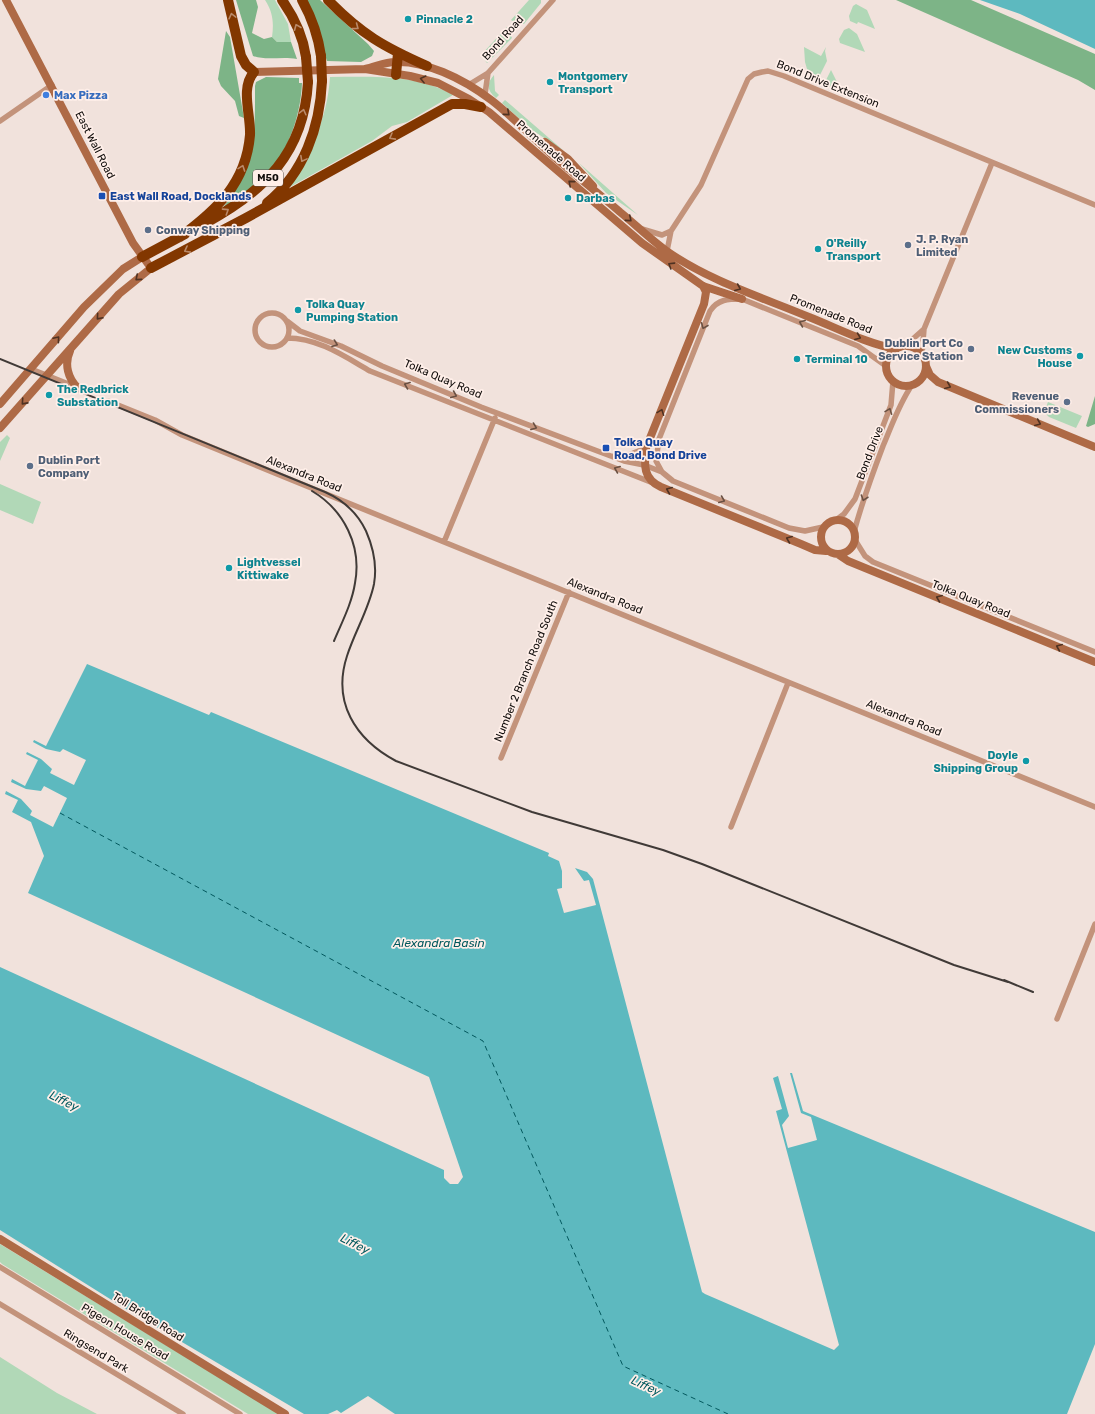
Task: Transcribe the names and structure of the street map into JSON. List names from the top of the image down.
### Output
{
  "streets": {
    "highway": ["M50"],
    "street": [
      "Bond Road",
      "Bond Drive Extension",
      "East Wall Road",
      "Promenade Road",
      "Tolka Quay Road",
      "Bond Drive",
      "Alexandra Road",
      "Number 2 Branch Road South",
      "Toll Bridge Road",
      "Pigeon House Road",
      "Ringsend Park"
    ]
  },
  "crossings": [
    ["Bond Road", "Promenade Road"],
    ["Bond Drive Extension", "Promenade Road"],
    ["Promenade Road", "Bond Drive"],
    ["Tolka Quay Road", "Bond Drive"],
    ["Alexandra Road", "Number 2 Branch Road South"]
  ],
  "water": ["Alexandra Basin", "Liffey"],
  "places": {
    "other": [
      "Pinnacle 2",
      "Montgomery Transport",
      "Max Pizza",
      "Darbas",
      "Conway Shipping",
      "J. P. Ryan Limited",
      "O'Reilly Transport",
      "Tolka Quay Pumping Station",
      "Dublin Port Co Service Station",
      "New Customs House",
      "Terminal 10",
      "The Redbrick Substation",
      "Revenue Commissioners",
      "Dublin Port Company",
      "Lightvessel Kittiwake",
      "Doyle Shipping Group"
    ],
    "transit": ["East Wall Road, Docklands", "Tolka Quay Road, Bond Drive"]
  }
}
